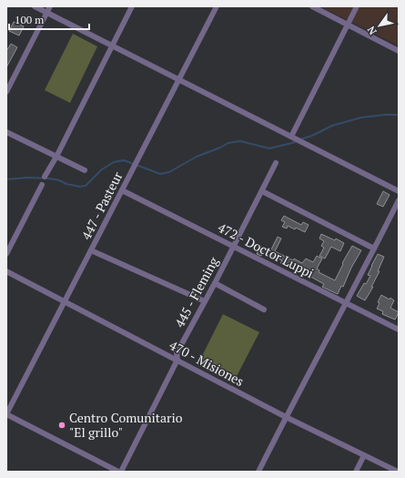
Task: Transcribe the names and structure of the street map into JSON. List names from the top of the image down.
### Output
{
  "streets": {
    "street": [
      "447 - Pasteur",
      "472 - Doctor Luppi",
      "445 - Fleming",
      "470 - Misiones"
    ]
  },
  "crossings": [
    ["447 - Pasteur", "472 - Doctor Luppi"],
    ["447 - Pasteur", "470 - Misiones"],
    ["472 - Doctor Luppi", "445 - Fleming"],
    ["445 - Fleming", "470 - Misiones"]
  ],
  "places": ["Centro Comunitario \"El grillo\""],
  "scale_bar": "100 m",
  "north": "bottom left"
}
